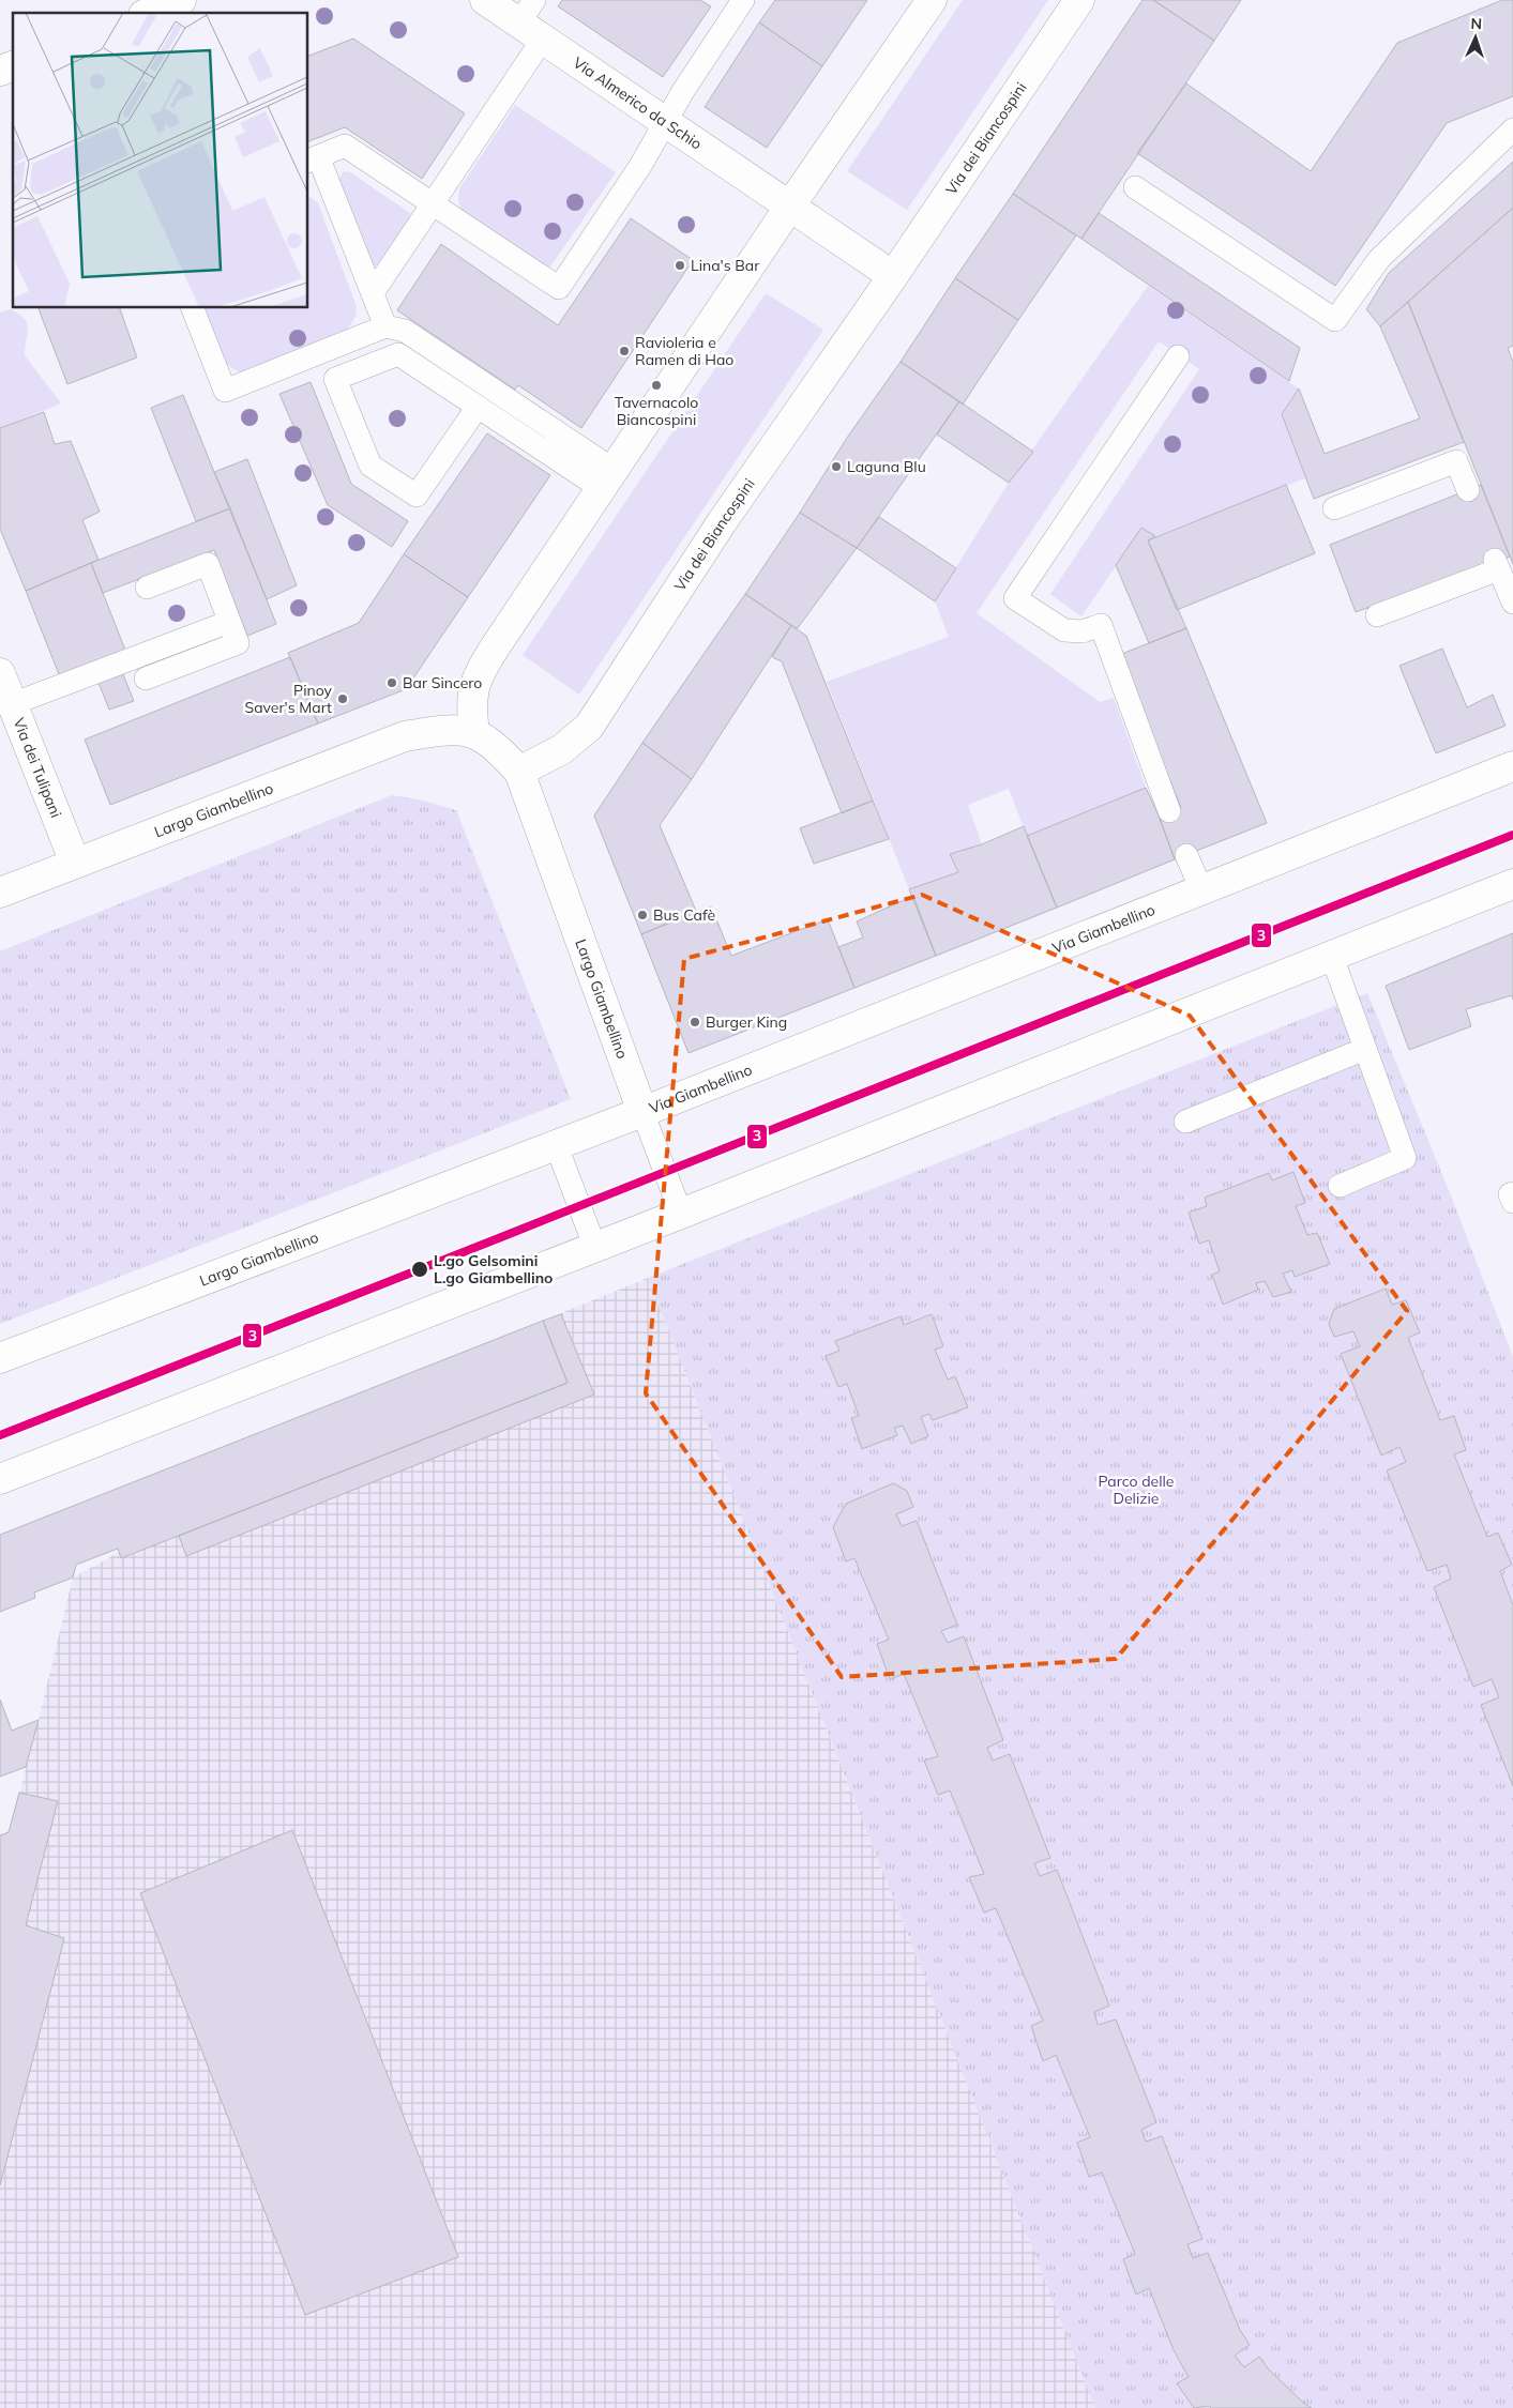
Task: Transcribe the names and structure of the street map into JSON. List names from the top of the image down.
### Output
{
  "streets": {
    "street": [
      "Via Almerico da Schio",
      "Via dei Biancospini",
      "Via dei Tulipani",
      "Largo Giambellino",
      "Via Giambellino"
    ]
  },
  "crossings": [
    ["Via dei Biancospini", "Largo Giambellino"],
    ["Via dei Tulipani", "Largo Giambellino"],
    ["Largo Giambellino", "Via Giambellino"]
  ],
  "parks": ["Parco delle Delizie"],
  "places": [
    "Lina's Bar",
    "Ravioleria e Ramen di Hao",
    "Tavernacolo Biancospini",
    "Laguna Blu",
    "Bar Sincero",
    "Pinoy Saver's Mart",
    "Bus Cafè",
    "Burger King",
    "L.go Gelsomini L.go Giambellino"
  ],
  "lines": ["transit line 3"],
  "north": "top"
}
